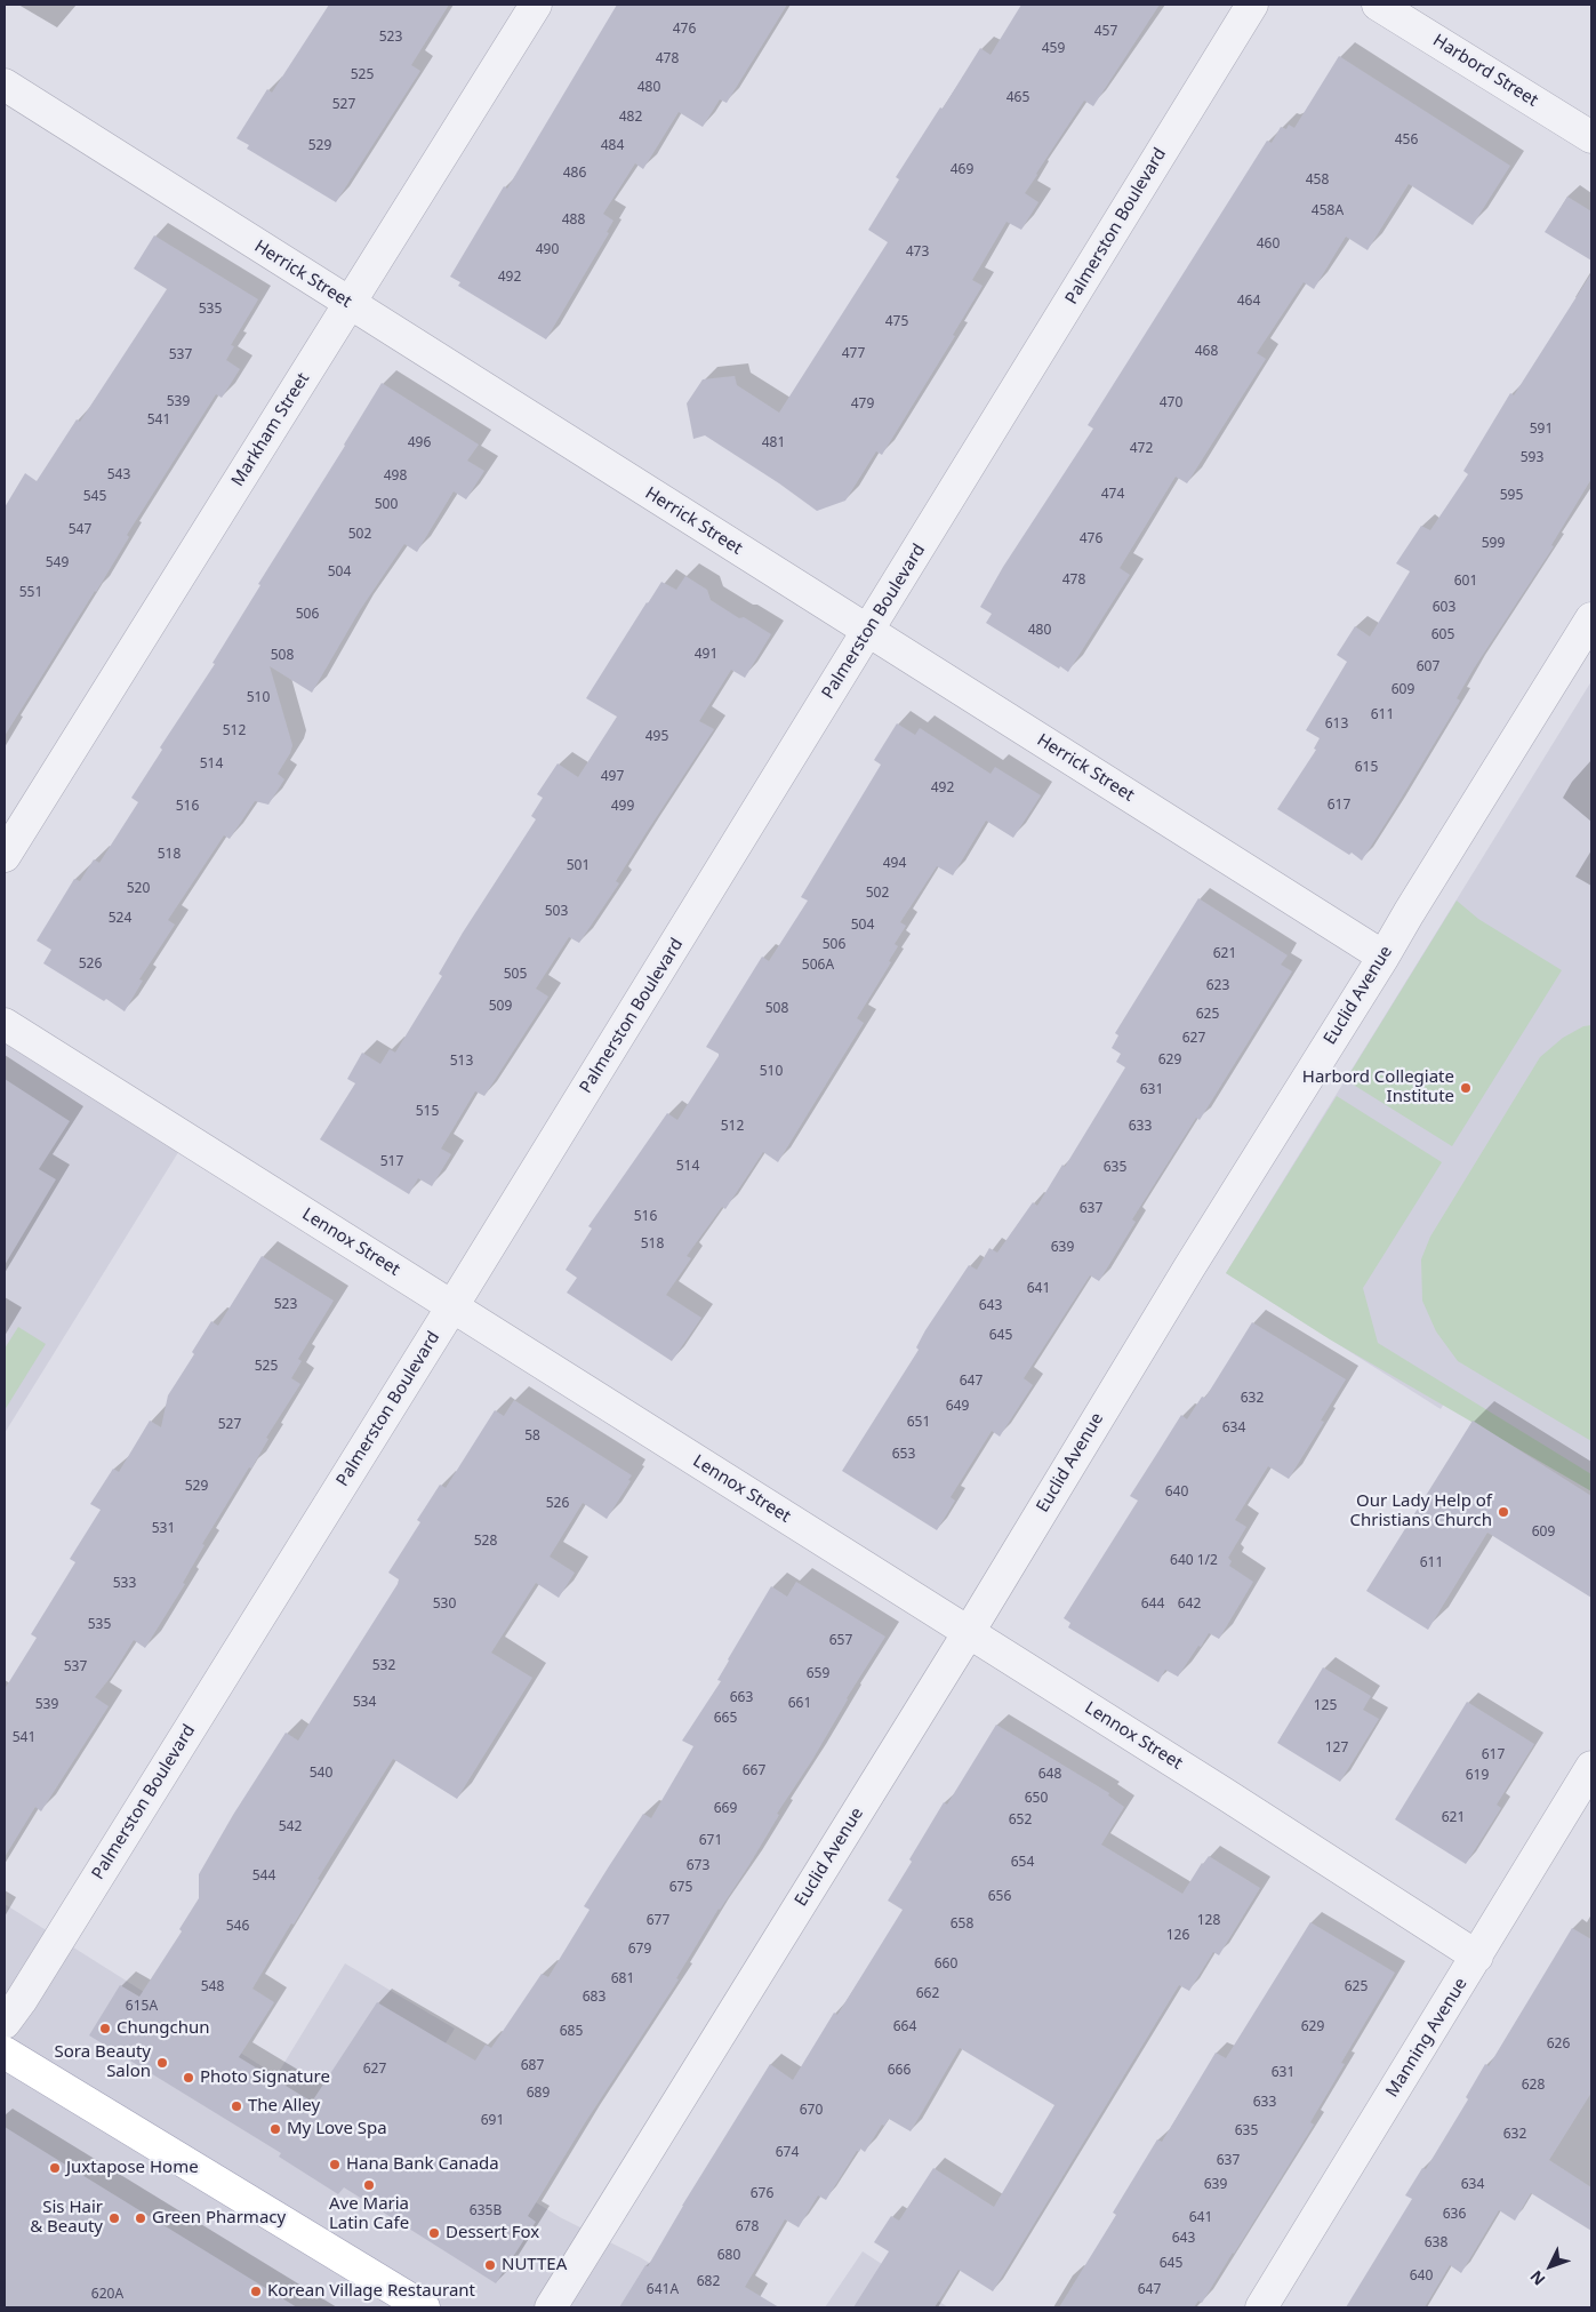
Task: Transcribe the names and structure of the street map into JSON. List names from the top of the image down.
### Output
{
  "streets": {
    "street": [
      "Harbord Street",
      "Palmerston Boulevard",
      "Herrick Street",
      "Markham Street",
      "Euclid Avenue",
      "Lennox Street",
      "Manning Avenue"
    ]
  },
  "crossings": [
    ["Palmerston Boulevard", "Herrick Street"],
    ["Palmerston Boulevard", "Lennox Street"],
    ["Herrick Street", "Markham Street"],
    ["Herrick Street", "Euclid Avenue"],
    ["Euclid Avenue", "Lennox Street"],
    ["Lennox Street", "Manning Avenue"]
  ],
  "places": [
    "Harbord Collegiate Institute",
    "Our Lady Help of Christians Church",
    "Chungchun",
    "Sora Beauty Salon",
    "Photo Signature",
    "The Alley",
    "My Love Spa",
    "Hana Bank Canada",
    "Juxtapose Home",
    "Ave Maria Latin Cafe",
    "Sis Hair & Beauty",
    "Green Pharmacy",
    "Dessert Fox",
    "NUTTEA",
    "Korean Village Restaurant"
  ],
  "house_numbers": [
    "476",
    "457",
    "523",
    "459",
    "478",
    "525",
    "480",
    "465",
    "527",
    "482",
    "456",
    "529",
    "484",
    "469",
    "486",
    "458",
    "458A",
    "488",
    "460",
    "490",
    "473",
    "492",
    "464",
    "535",
    "475",
    "468",
    "477",
    "537",
    "539",
    "470",
    "479",
    "541",
    "591",
    "496",
    "481",
    "472",
    "593",
    "543",
    "498",
    "474",
    "595",
    "545",
    "500",
    "547",
    "502",
    "476",
    "599",
    "549",
    "504",
    "478",
    "601",
    "551",
    "603",
    "506",
    "480",
    "605",
    "491",
    "508",
    "607",
    "609",
    "510",
    "611",
    "613",
    "512",
    "495",
    "514",
    "615",
    "497",
    "492",
    "617",
    "516",
    "499",
    "518",
    "494",
    "501",
    "520",
    "502",
    "503",
    "524",
    "504",
    "506",
    "621",
    "526",
    "506A",
    "505",
    "623",
    "509",
    "508",
    "625",
    "627",
    "629",
    "513",
    "510",
    "631",
    "515",
    "512",
    "633",
    "517",
    "514",
    "635",
    "637",
    "516",
    "518",
    "639",
    "641",
    "523",
    "643",
    "645",
    "525",
    "647",
    "632",
    "649",
    "651",
    "527",
    "634",
    "58",
    "653",
    "529",
    "640",
    "526",
    "531",
    "609",
    "528",
    "640 1/2",
    "611",
    "533",
    "530",
    "644",
    "642",
    "535",
    "657",
    "532",
    "537",
    "659",
    "663",
    "534",
    "661",
    "539",
    "125",
    "665",
    "541",
    "127",
    "617",
    "667",
    "540",
    "648",
    "619",
    "650",
    "669",
    "621",
    "652",
    "542",
    "671",
    "654",
    "673",
    "544",
    "675",
    "656",
    "677",
    "128",
    "658",
    "546",
    "126",
    "679",
    "660",
    "681",
    "548",
    "625",
    "662",
    "683",
    "615A",
    "664",
    "629",
    "685",
    "626",
    "687",
    "627",
    "666",
    "631",
    "628",
    "689",
    "633",
    "670",
    "691",
    "635",
    "632",
    "674",
    "637",
    "639",
    "634",
    "676",
    "635B",
    "636",
    "641",
    "678",
    "643",
    "638",
    "680",
    "645",
    "640",
    "682",
    "641A",
    "647",
    "620A"
  ],
  "north": "bottom left"
}
